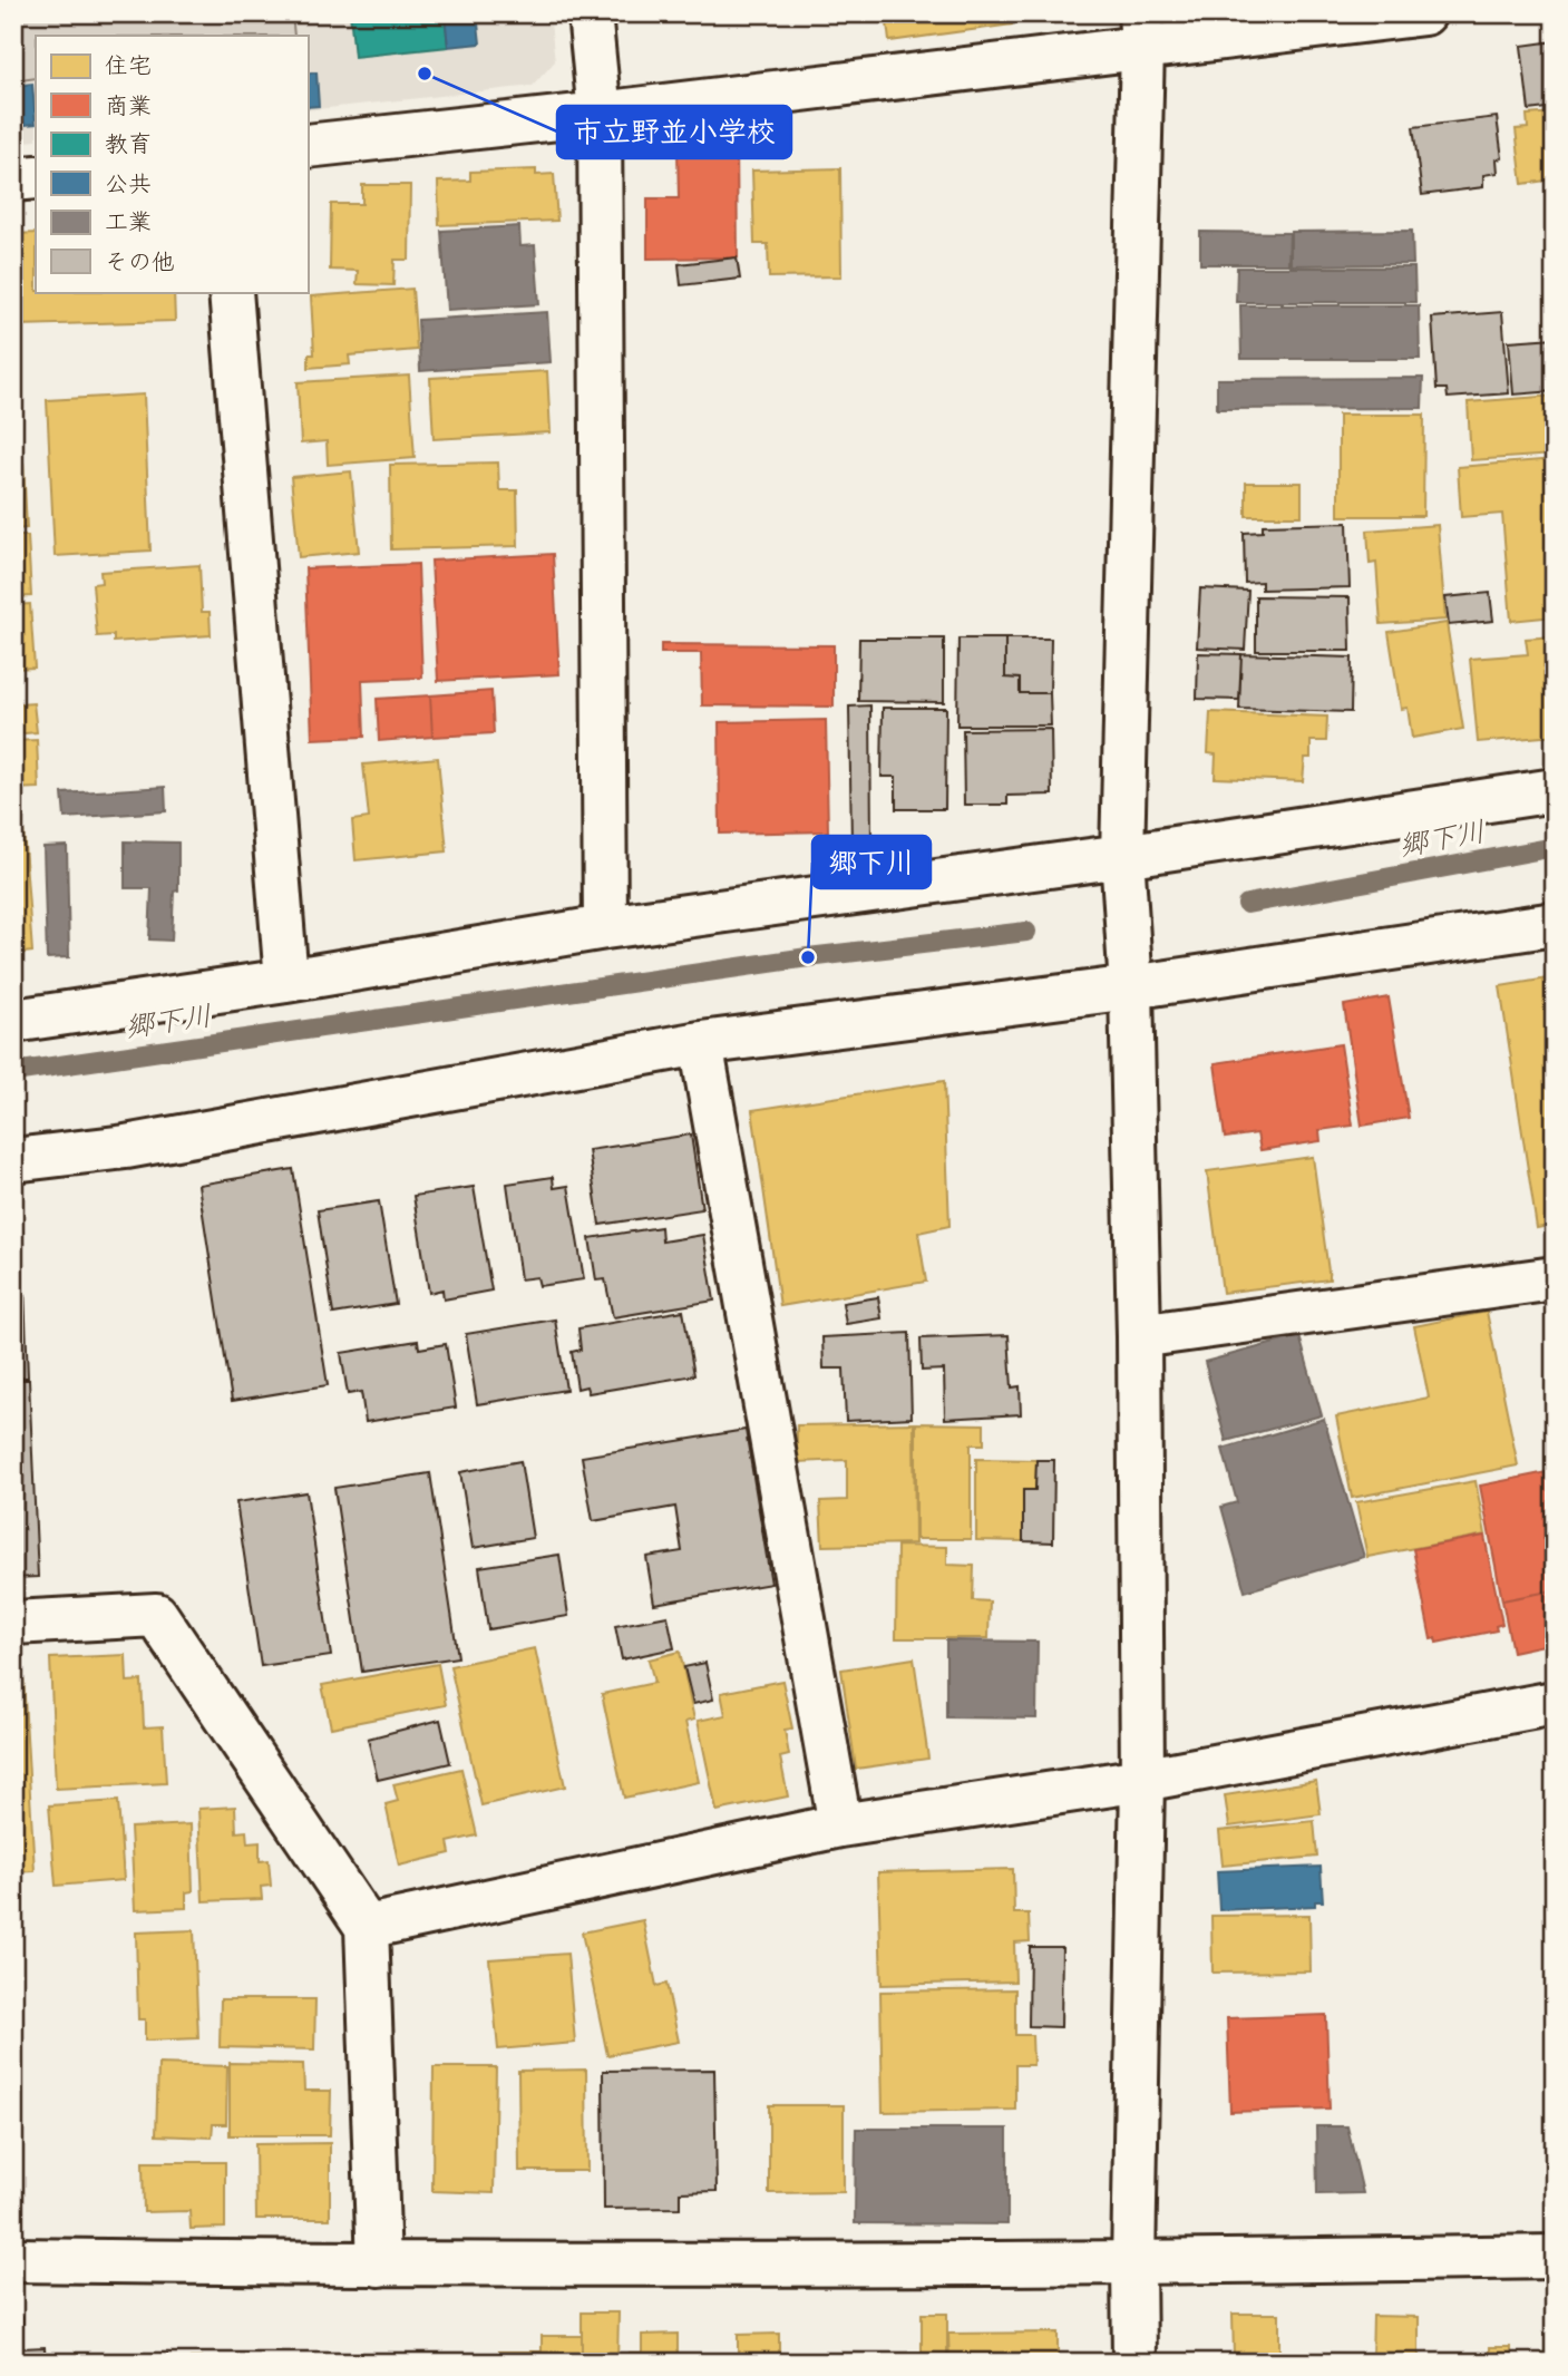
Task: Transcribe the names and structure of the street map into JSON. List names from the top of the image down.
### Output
{
  "water": ["郷下川"],
  "places": ["市立野並小学校", "郷下川"],
  "legend": [
    "住宅",
    "商業",
    "教育",
    "公共",
    "工業",
    "その他"
  ]
}
